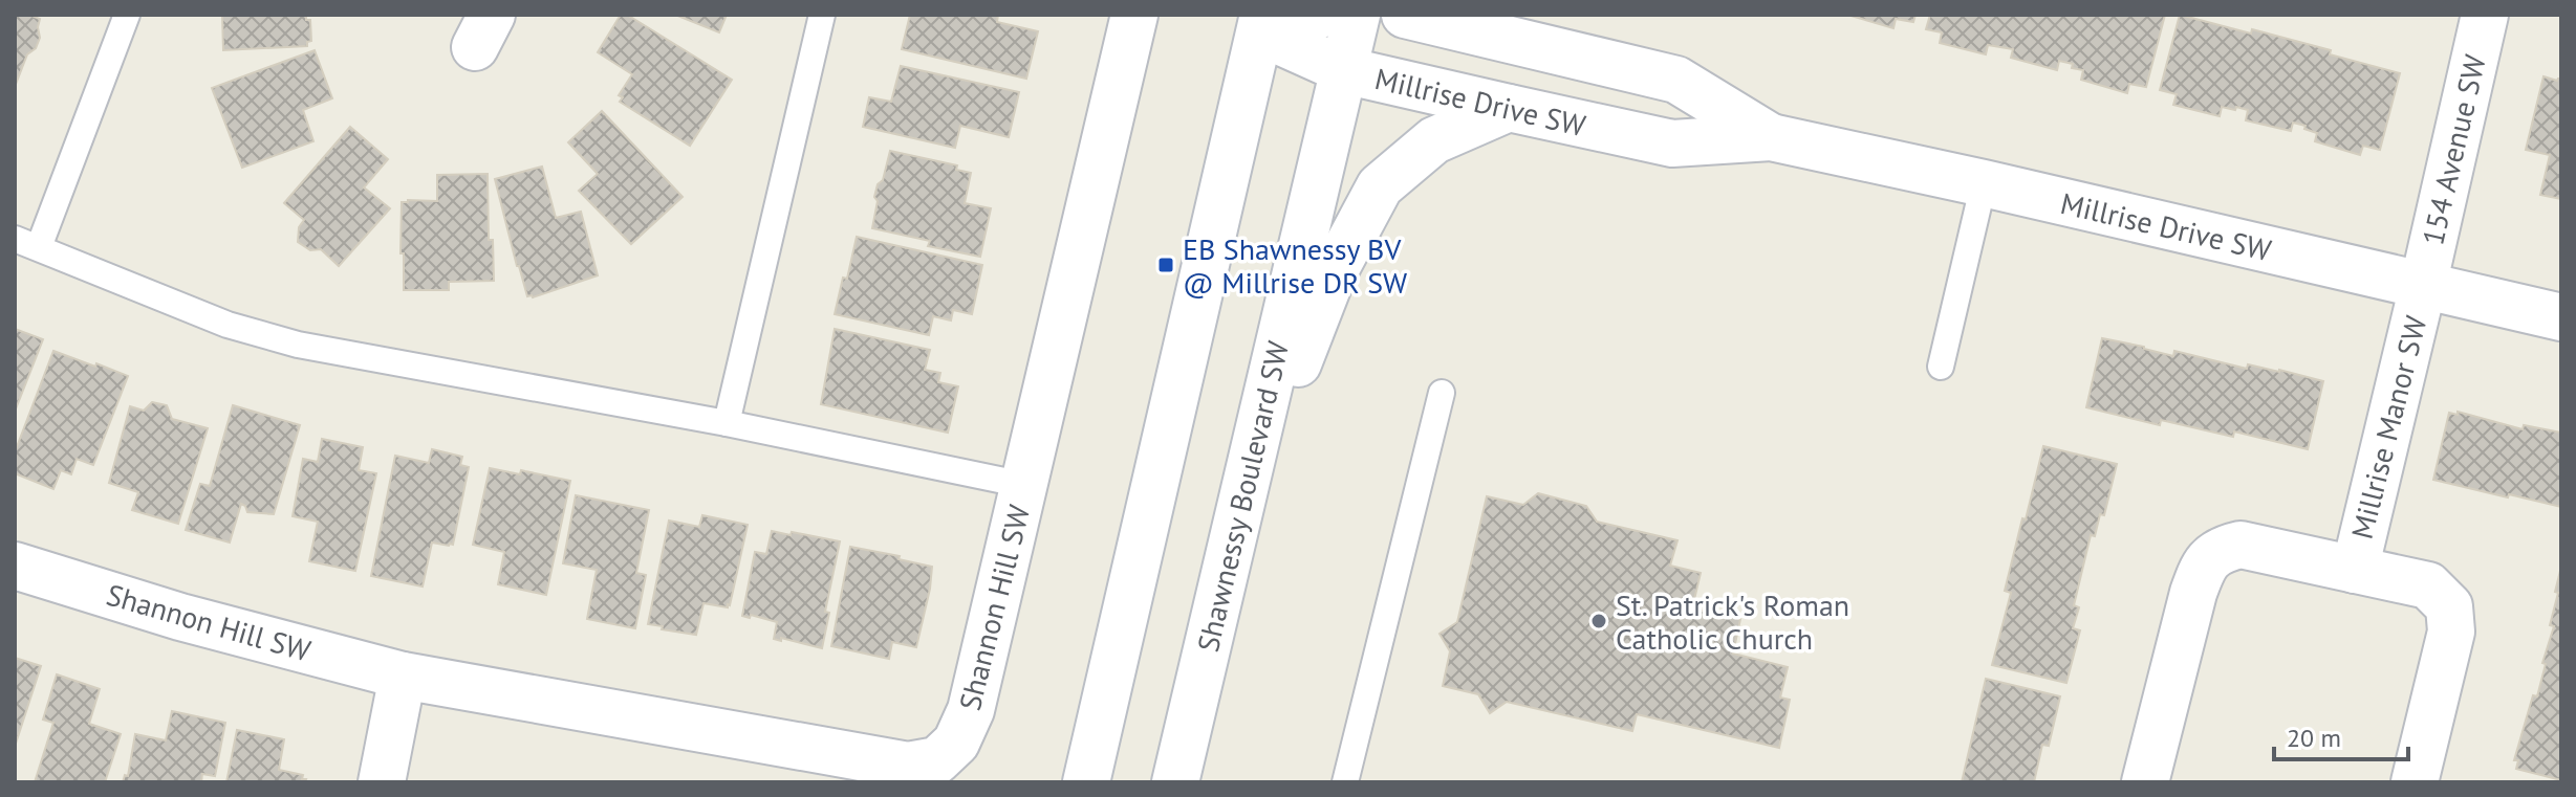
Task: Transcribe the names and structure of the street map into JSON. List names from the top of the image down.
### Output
{
  "streets": {
    "street": [
      "Millrise Drive SW",
      "154 Avenue SW",
      "Millrise Manor SW",
      "Shawnessy Boulevard SW",
      "Shannon Hill SW"
    ]
  },
  "crossings": [
    ["Millrise Drive SW", "154 Avenue SW"],
    ["Millrise Drive SW", "Millrise Manor SW"],
    ["Millrise Drive SW", "Shawnessy Boulevard SW"],
    ["154 Avenue SW", "Millrise Manor SW"]
  ],
  "places": {
    "transit": ["EB Shawnessy BV @ Millrise DR SW"],
    "other": ["St. Patrick's Roman Catholic Church"]
  },
  "scale_bar": "20 m"
}
